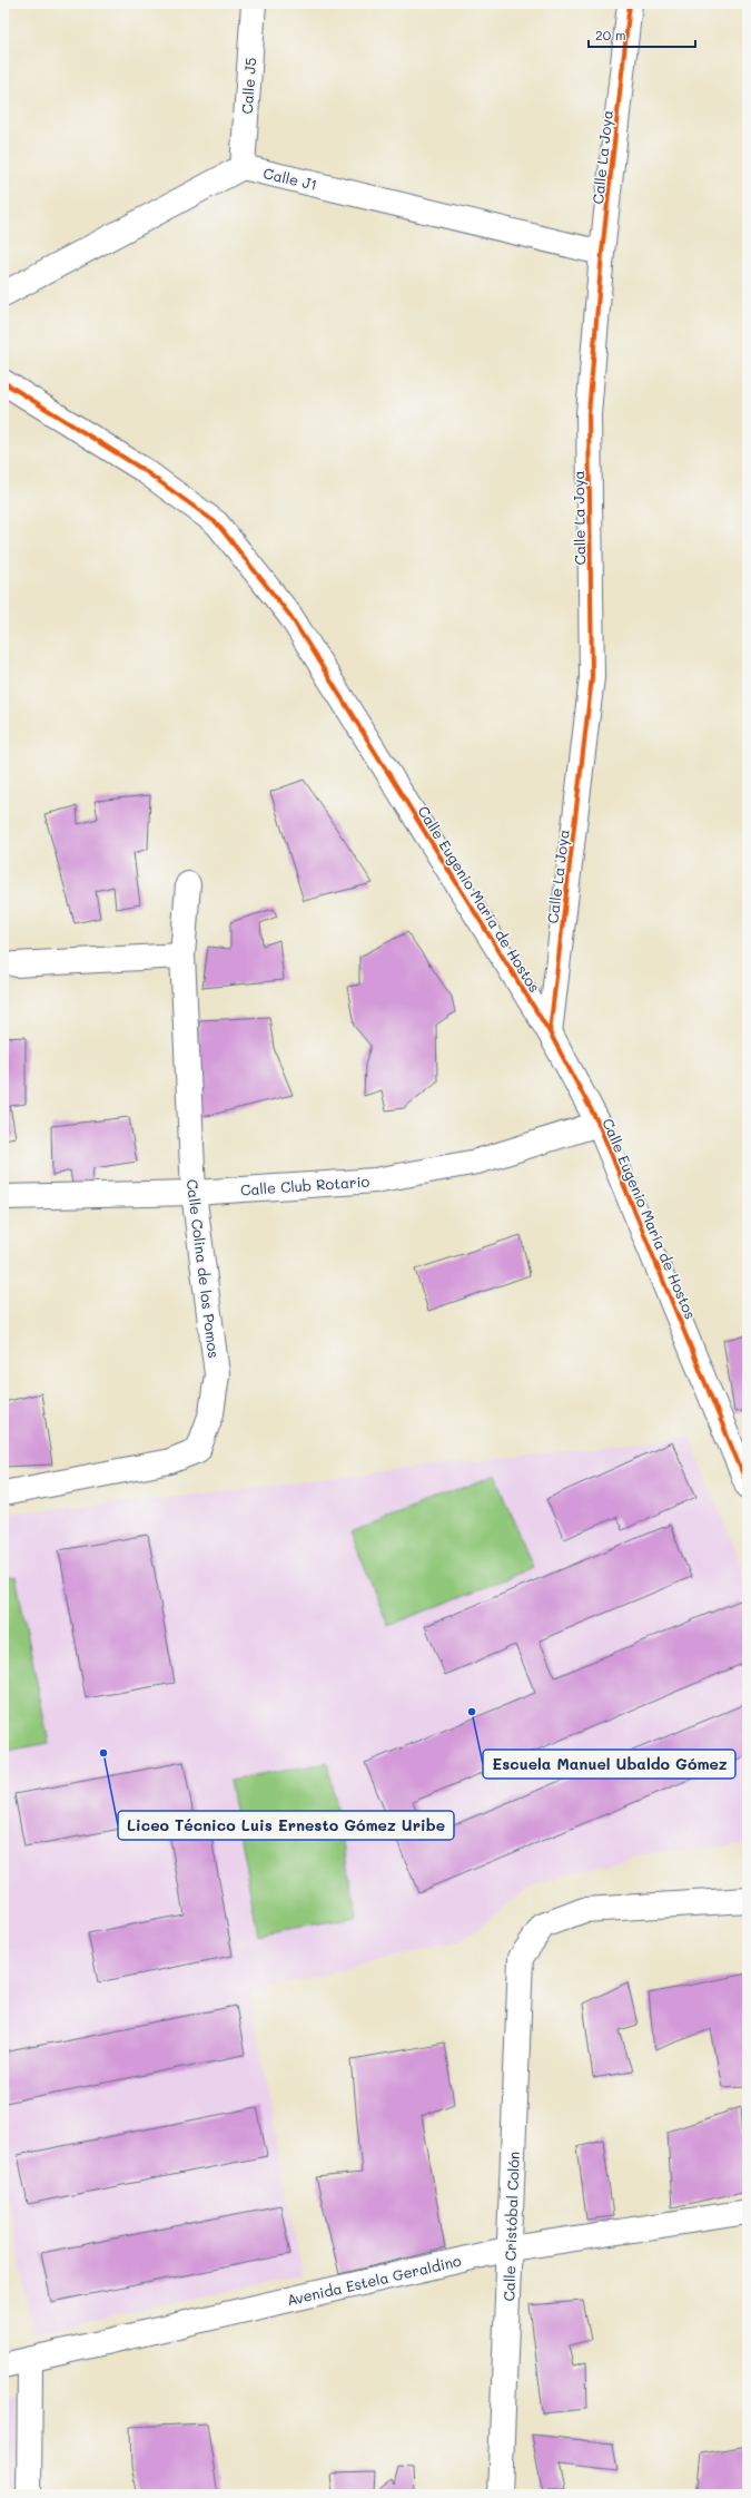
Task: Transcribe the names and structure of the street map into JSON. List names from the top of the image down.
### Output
{
  "streets": {
    "street": [
      "Calle J5",
      "Calle La Joya",
      "Calle J1",
      "Calle Eugenio María de Hostos",
      "Calle Club Rotario",
      "Calle Colina de los Pomos",
      "Calle Cristóbal Colón",
      "Avenida Estela Geraldino"
    ]
  },
  "crossings": [
    ["Calle J5", "Calle J1"],
    ["Calle La Joya", "Calle J1"],
    ["Calle La Joya", "Calle Eugenio María de Hostos"],
    ["Calle Eugenio María de Hostos", "Calle Club Rotario"],
    ["Calle Club Rotario", "Calle Colina de los Pomos"],
    ["Calle Cristóbal Colón", "Avenida Estela Geraldino"]
  ],
  "places": ["Escuela Manuel Ubaldo Gómez", "Liceo Técnico Luis Ernesto Gómez Uribe"],
  "scale_bar": "20 m"
}
